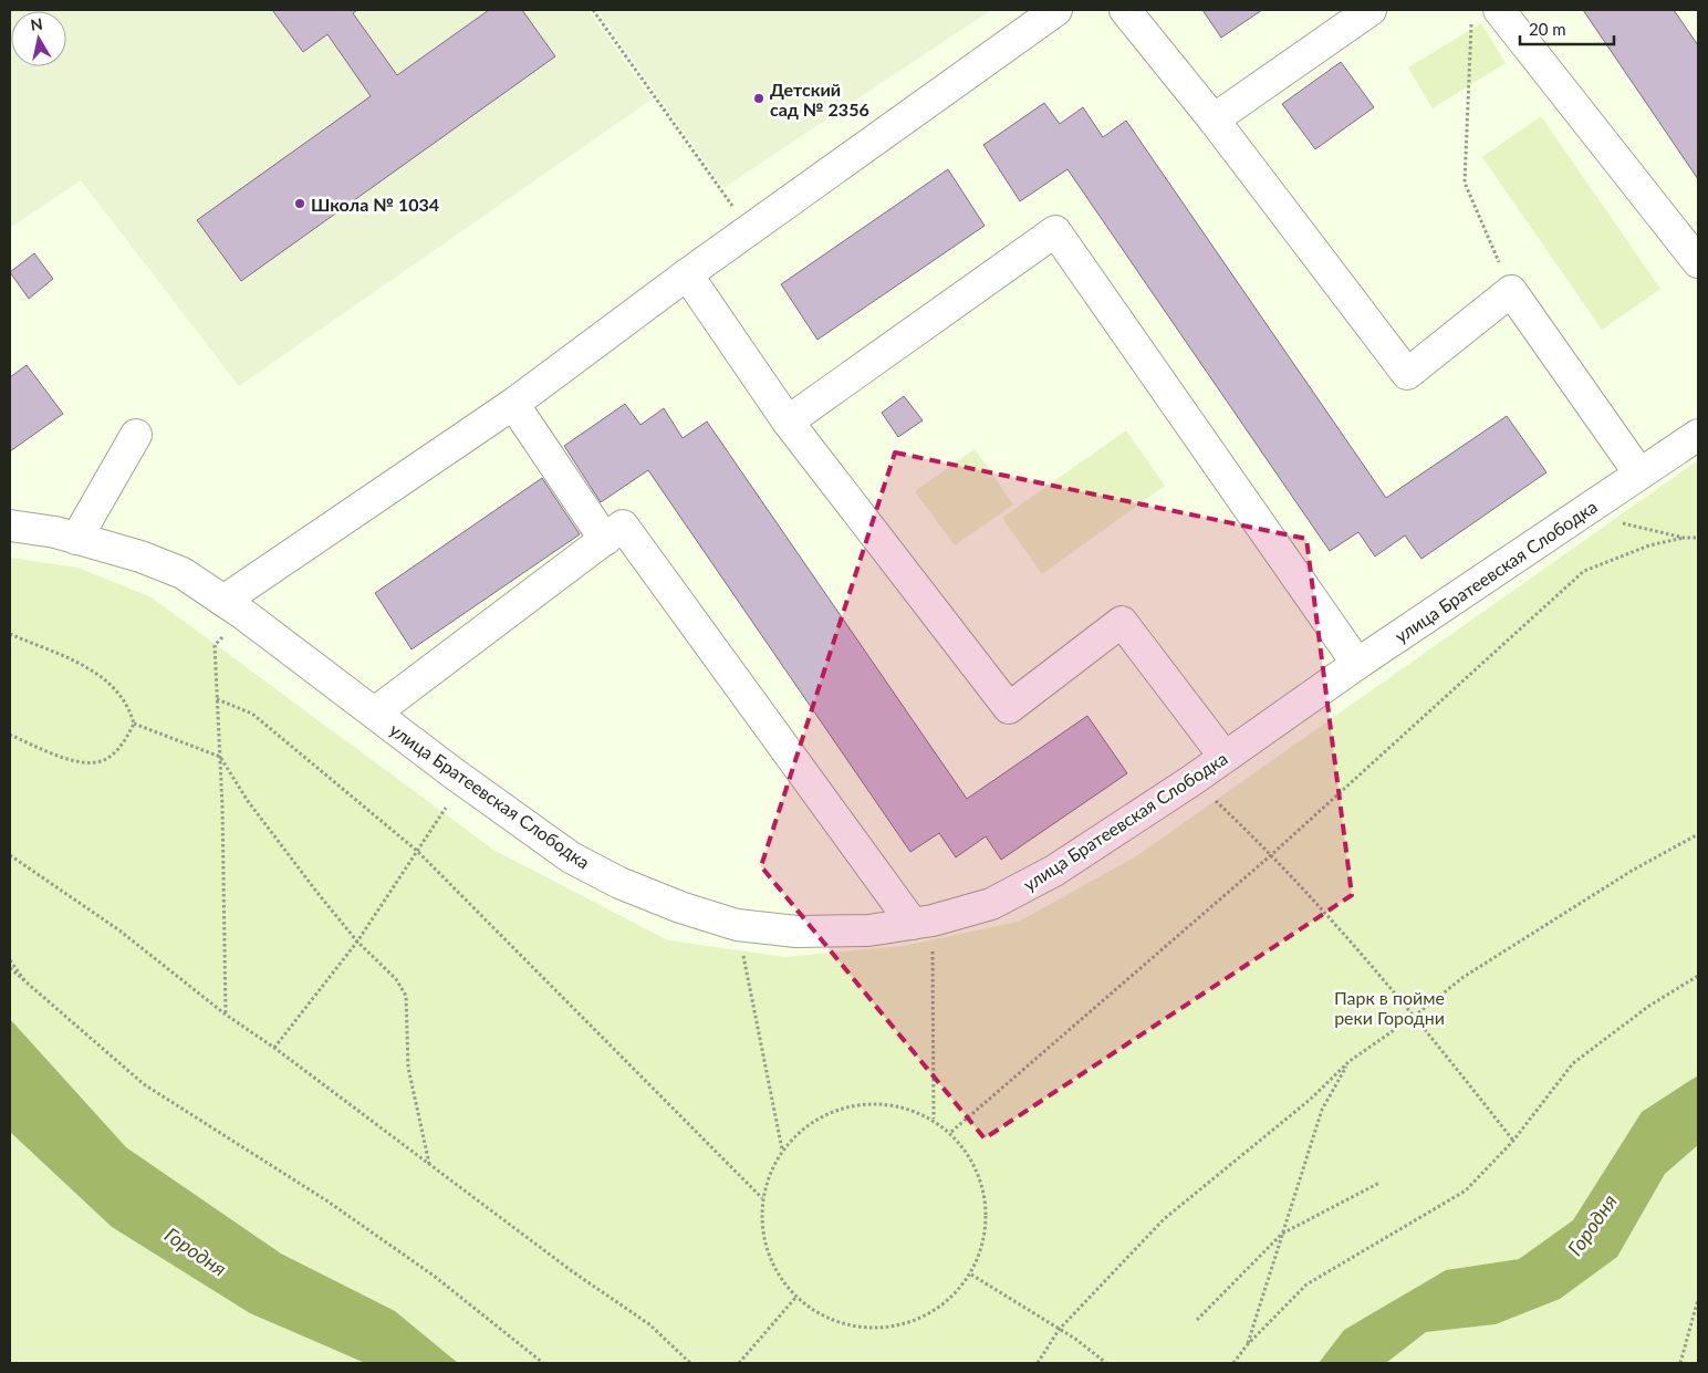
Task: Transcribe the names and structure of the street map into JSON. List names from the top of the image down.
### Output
{
  "streets": {
    "street": ["улица Братеевская Слободка"]
  },
  "water": ["Городня"],
  "parks": ["Парк в пойме реки Городни"],
  "places": ["Детский сад № 2356", "Школа № 1034"],
  "scale_bar": "20 m",
  "north": "top"
}
